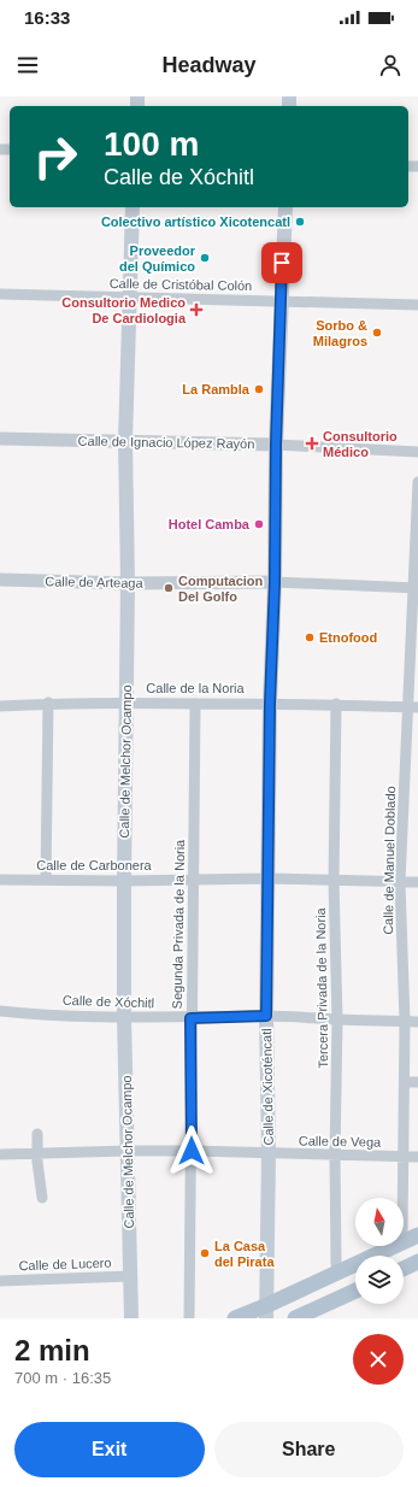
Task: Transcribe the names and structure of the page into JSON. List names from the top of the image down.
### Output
{
  "streets": {
    "main road": ["Calle de Melchor Ocampo", "Calle de Xicoténcatl"],
    "street": [
      "Calle de Cristóbal Colón",
      "Calle de Ignacio López Rayón",
      "Calle de Arteaga",
      "Calle de la Noria",
      "Calle de Manuel Doblado",
      "Calle de Carbonera",
      "Segunda Privada de la Noria",
      "Tercera Privada de la Noria",
      "Calle de Xóchitl",
      "Calle de Vega",
      "Calle de Lucero"
    ]
  },
  "crossings": [
    ["Calle de Cristóbal Colón", "Calle de Melchor Ocampo"],
    ["Calle de Cristóbal Colón", "Calle de Xicoténcatl"],
    ["Calle de Ignacio López Rayón", "Calle de Melchor Ocampo"],
    ["Calle de Ignacio López Rayón", "Calle de Xicoténcatl"],
    ["Calle de Arteaga", "Calle de Melchor Ocampo"],
    ["Calle de Arteaga", "Calle de Manuel Doblado"],
    ["Calle de Arteaga", "Calle de Xicoténcatl"],
    ["Calle de la Noria", "Calle de Melchor Ocampo"],
    ["Calle de la Noria", "Calle de Manuel Doblado"],
    ["Calle de la Noria", "Segunda Privada de la Noria"],
    ["Calle de la Noria", "Tercera Privada de la Noria"],
    ["Calle de la Noria", "Calle de Xicoténcatl"],
    ["Calle de Melchor Ocampo", "Calle de Carbonera"],
    ["Calle de Melchor Ocampo", "Calle de Xóchitl"],
    ["Calle de Melchor Ocampo", "Calle de Vega"],
    ["Calle de Melchor Ocampo", "Calle de Lucero"],
    ["Calle de Manuel Doblado", "Calle de Carbonera"],
    ["Calle de Manuel Doblado", "Calle de Xóchitl"],
    ["Calle de Manuel Doblado", "Calle de Vega"],
    ["Calle de Carbonera", "Segunda Privada de la Noria"],
    ["Calle de Carbonera", "Tercera Privada de la Noria"],
    ["Calle de Carbonera", "Calle de Xicoténcatl"],
    ["Segunda Privada de la Noria", "Calle de Xóchitl"],
    ["Segunda Privada de la Noria", "Calle de Vega"],
    ["Tercera Privada de la Noria", "Calle de Xóchitl"],
    ["Tercera Privada de la Noria", "Calle de Vega"],
    ["Calle de Xóchitl", "Calle de Xicoténcatl"],
    ["Calle de Xicoténcatl", "Calle de Vega"]
  ],
  "places": {
    "other": [
      "Colectivo artístico Xicotencatl",
      "Proveedor del Químico",
      "Sorbo & Milagros",
      "La Rambla",
      "Hotel Camba",
      "Computacion Del Golfo",
      "Etnofood",
      "La Casa del Pirata"
    ],
    "health": ["Consultorio Medico De Cardiologia", "Consultorio Médico"]
  },
  "north": "top",
  "page": {
    "status": "16:33",
    "header": "Headway",
    "turn": ["100 m", "Calle de Xóchitl"],
    "heading": ["2 min", "700 m · 16:35"],
    "buttons": ["Exit", "Share"]
  }
}
